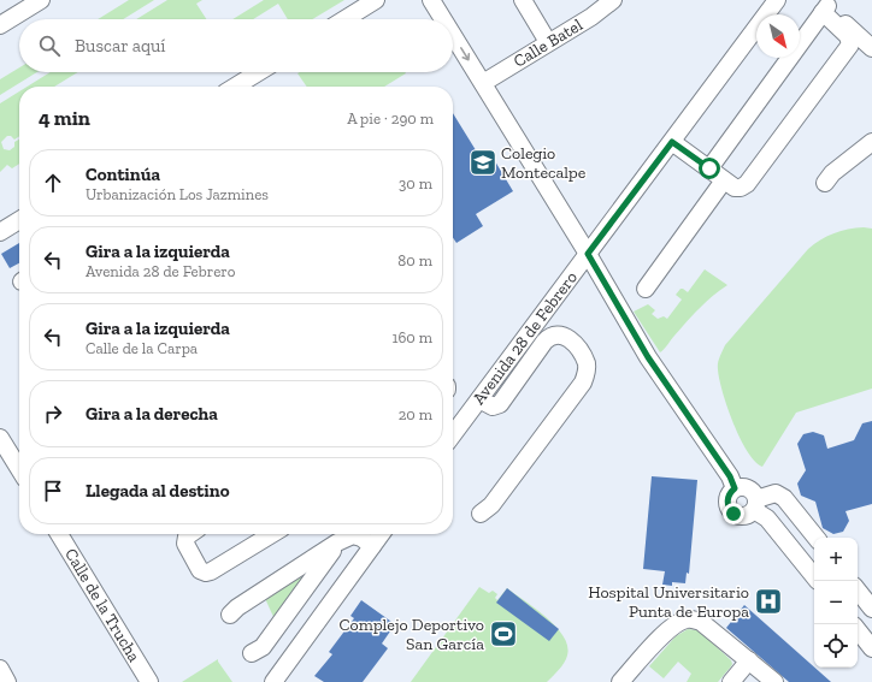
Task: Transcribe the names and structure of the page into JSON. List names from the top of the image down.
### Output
{
  "streets": {
    "street": ["Calle Batel", "Avenida 28 de Febrero", "Calle de la Trucha"]
  },
  "places": {
    "school or university": ["Colegio Montecalpe"],
    "hospital": ["Hospital Universitario Punta de Europa"],
    "sports": ["Complejo Deportivo San García"]
  },
  "north": "bottom right",
  "page": {
    "search": "Buscar aquí",
    "heading": ["4 min", "A pie · 290 m"],
    "list": [
      ["Continúa", "Urbanización Los Jazmines", "30 m"],
      ["Gira a la izquierda", "Avenida 28 de Febrero", "80 m"],
      ["Gira a la izquierda", "Calle de la Carpa", "160 m"],
      ["Gira a la derecha", "20 m"],
      "Llegada al destino"
    ],
    "map_buttons": ["+", "−"]
  }
}
